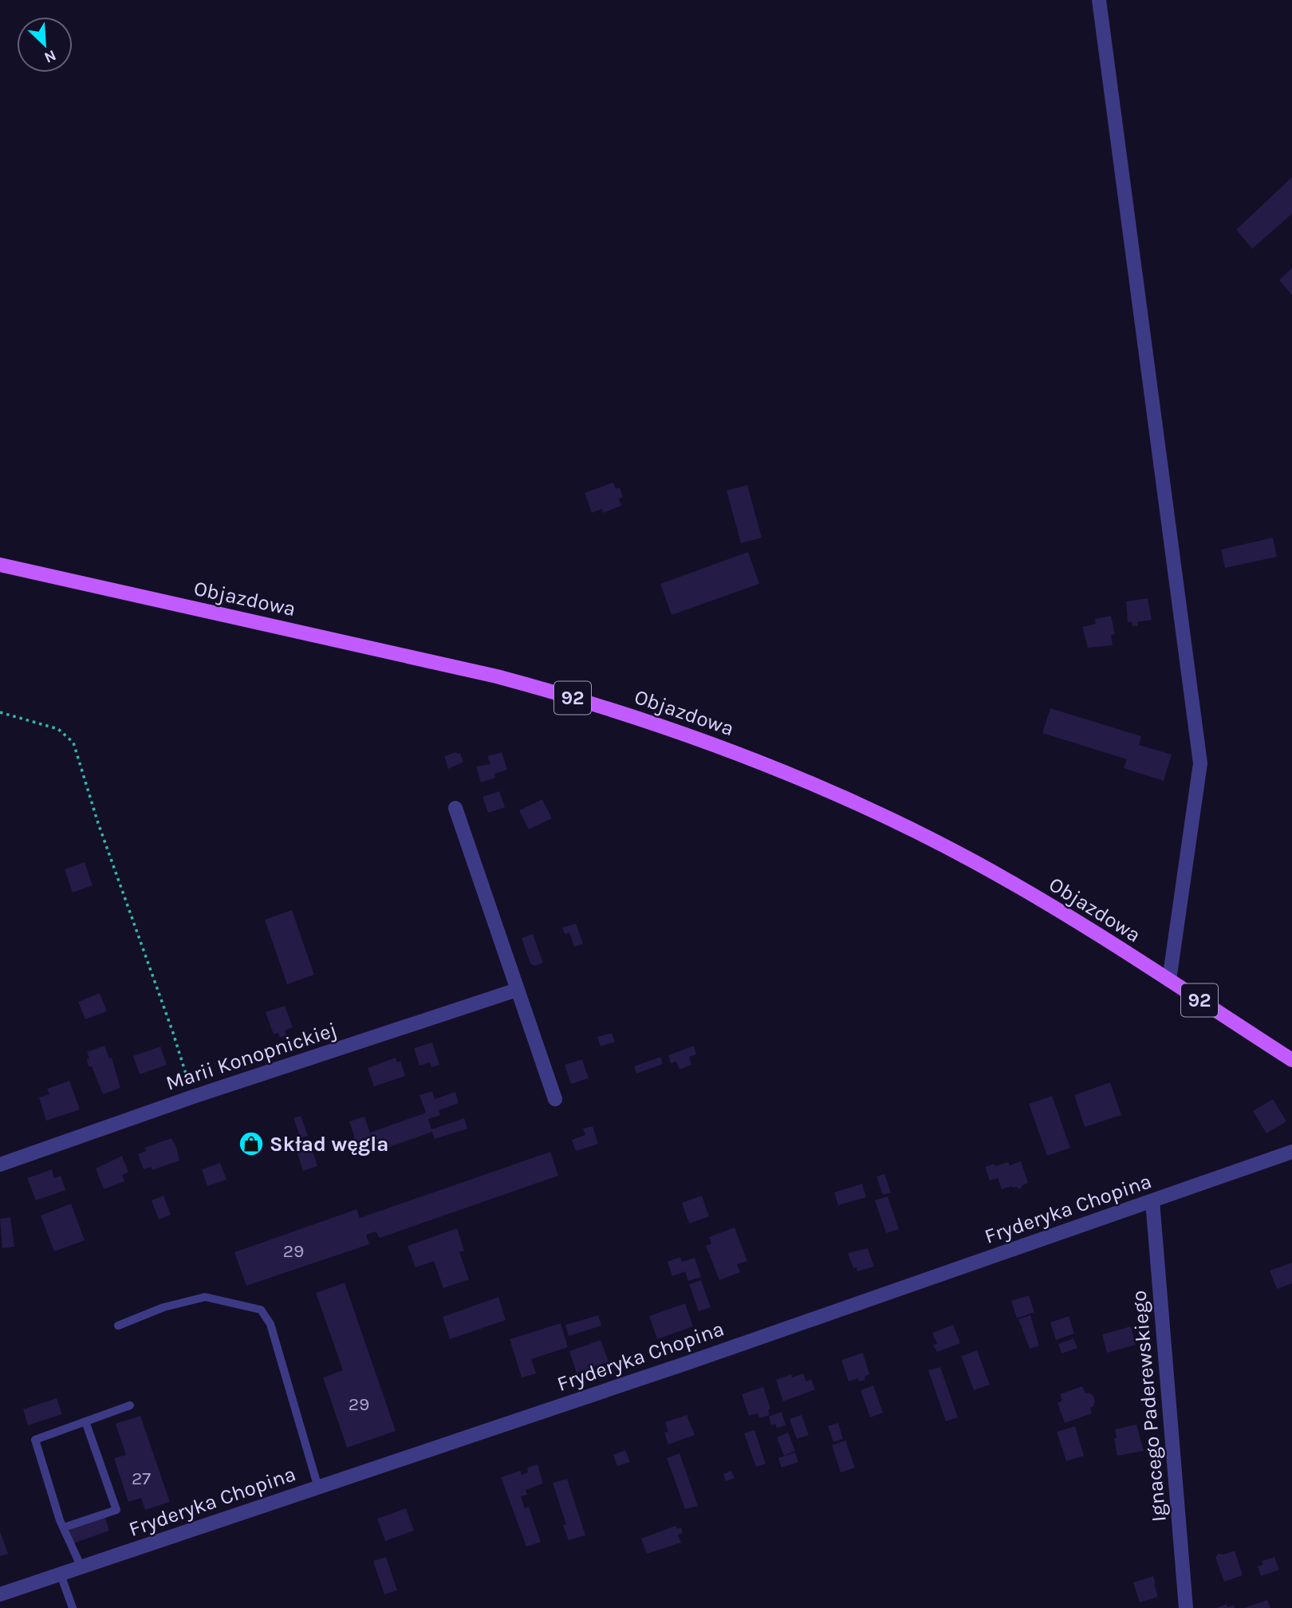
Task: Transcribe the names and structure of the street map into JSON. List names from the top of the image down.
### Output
{
  "streets": {
    "main road": ["Objazdowa", "92"],
    "street": ["Marii Konopnickiej", "Fryderyka Chopina", "Ignacego Paderewskiego"]
  },
  "crossings": [
    ["Fryderyka Chopina", "Ignacego Paderewskiego"]
  ],
  "places": {
    "shop": ["Skład węgla"]
  },
  "house_numbers": ["29", "29", "27"],
  "north": "bottom right"
}
